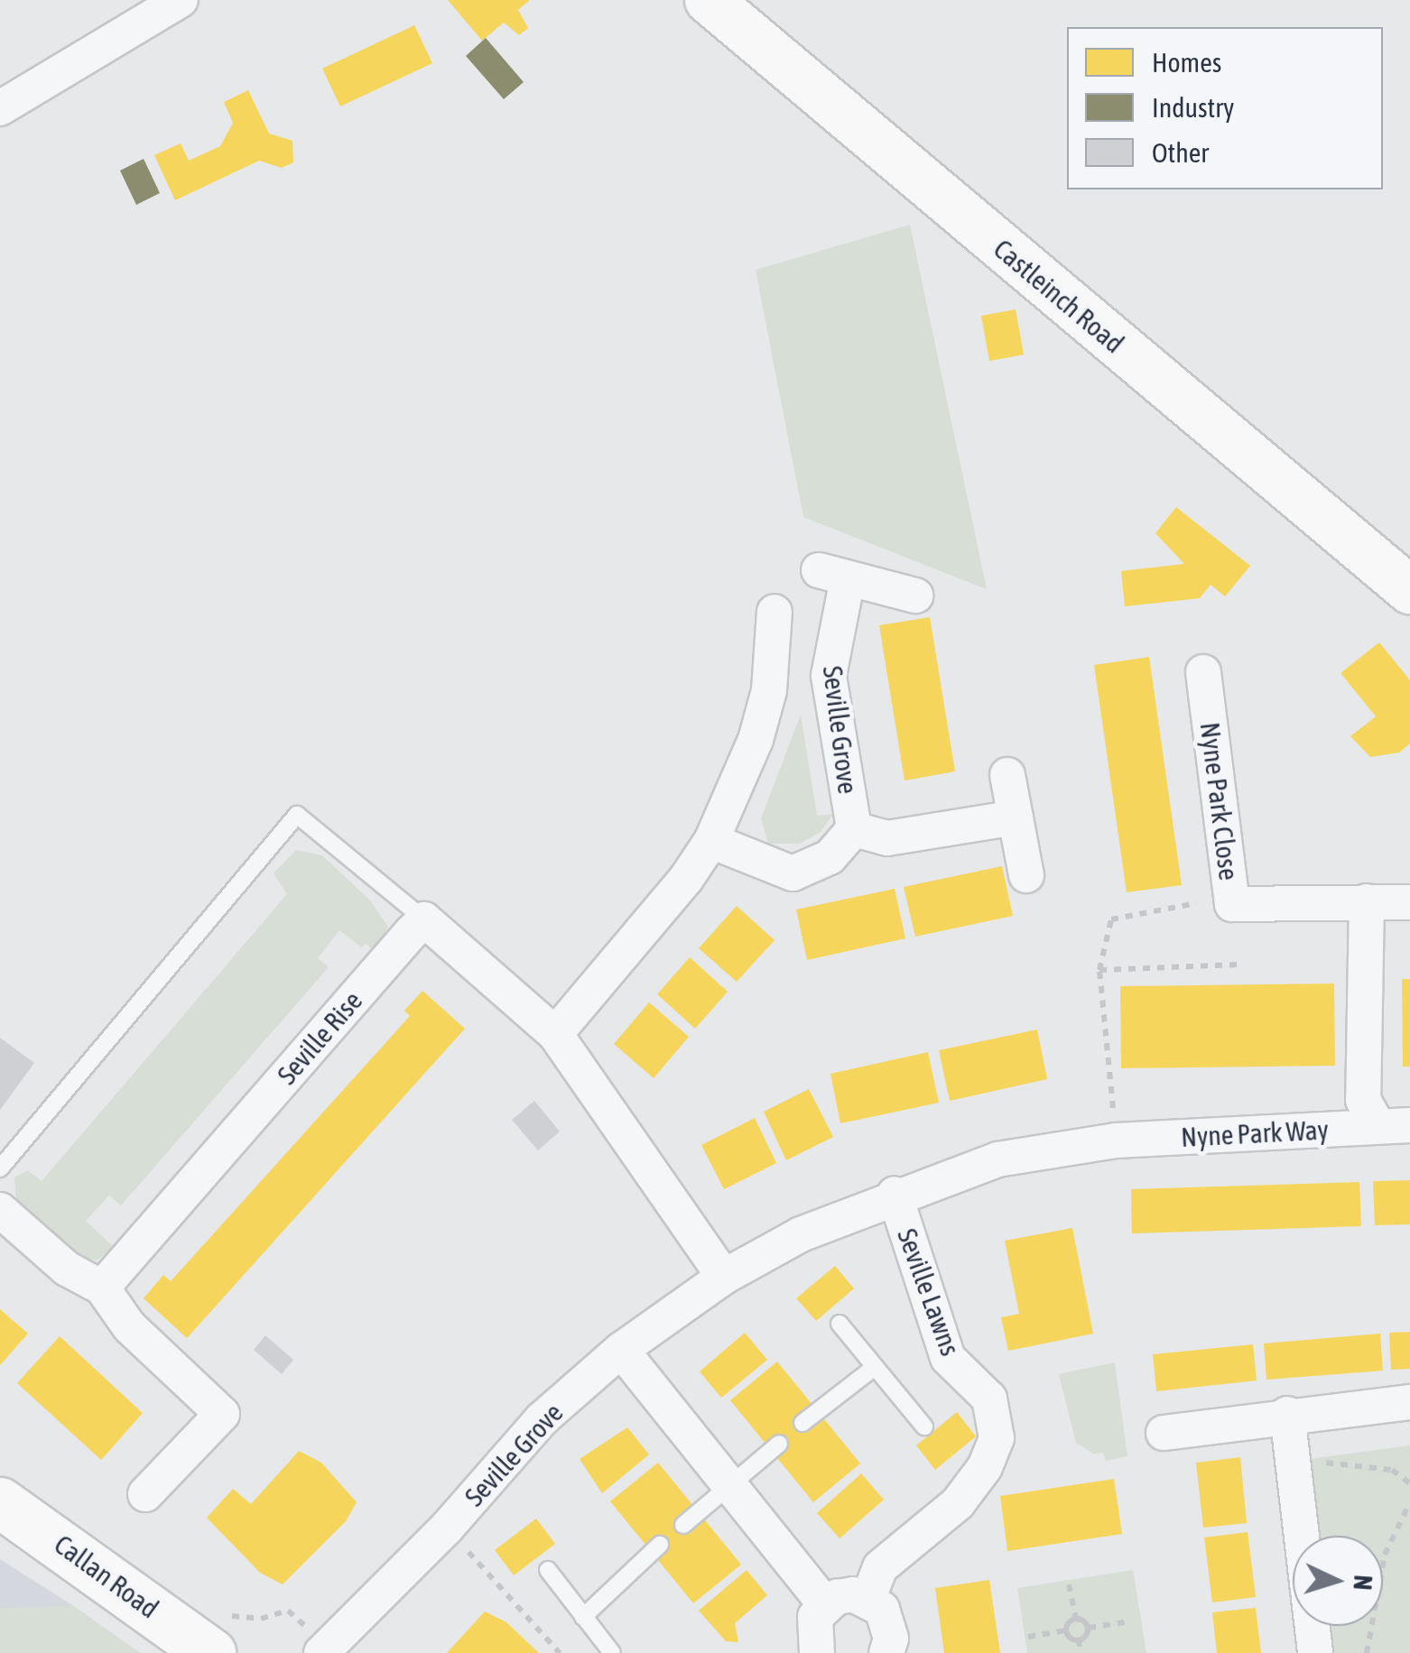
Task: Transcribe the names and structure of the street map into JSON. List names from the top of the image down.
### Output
{
  "streets": {
    "main road": ["Callan Road"],
    "street": [
      "Castleinch Road",
      "Seville Grove",
      "Nyne Park Close",
      "Seville Rise",
      "Nyne Park Way",
      "Seville Lawns"
    ]
  },
  "crossings": [
    ["Seville Grove", "Nyne Park Way"],
    ["Seville Grove", "Seville Lawns"]
  ],
  "legend": ["Homes", "Industry", "Other"],
  "north": "right"
}
